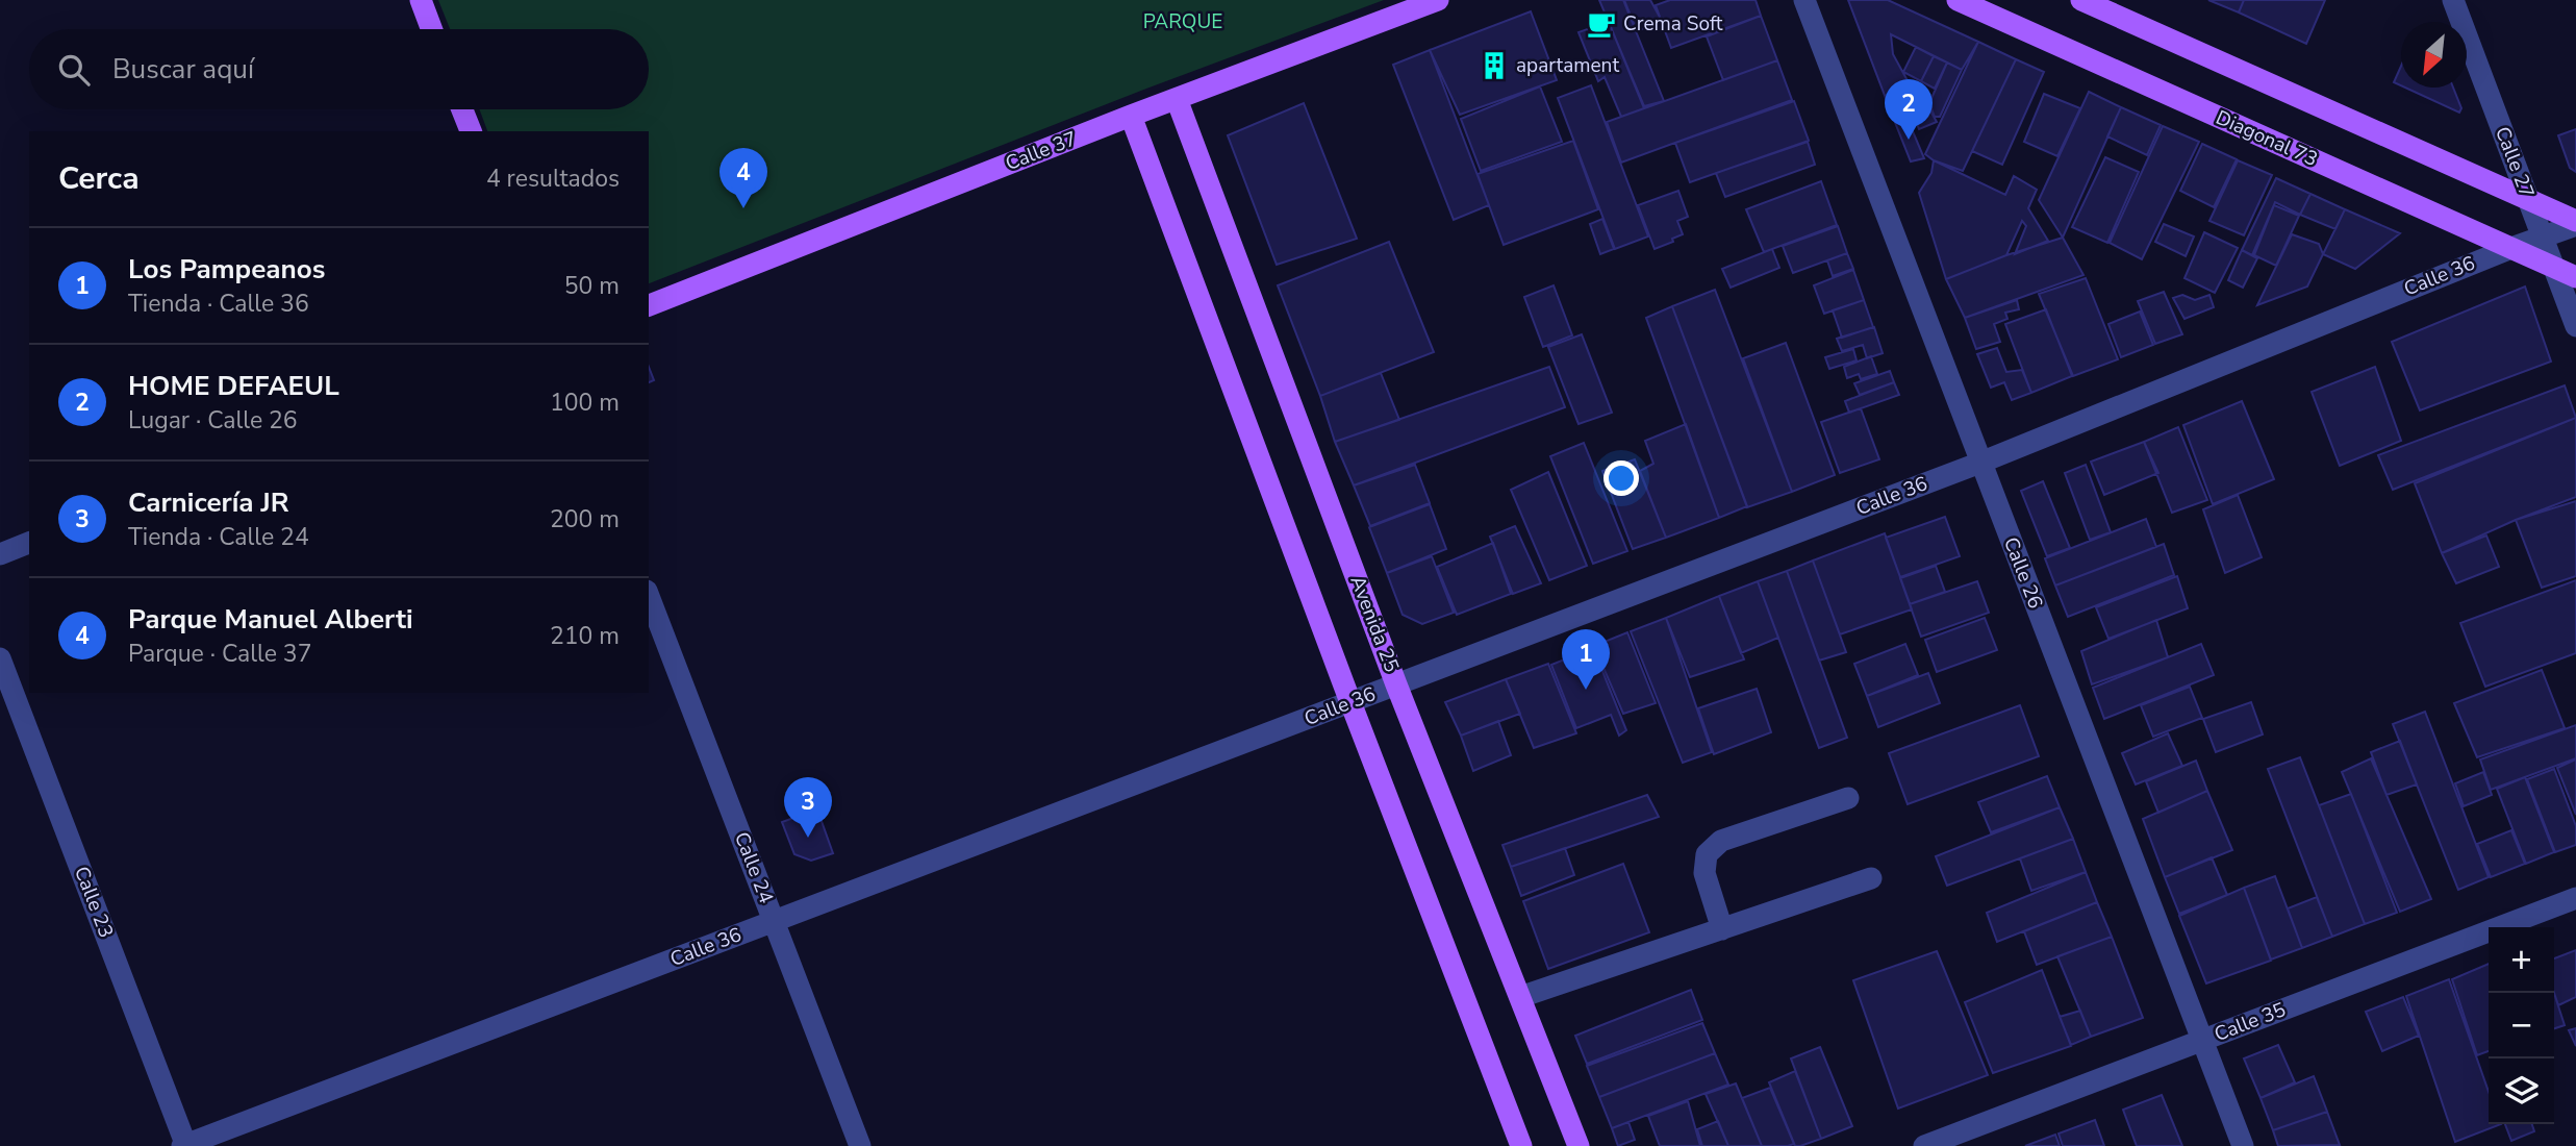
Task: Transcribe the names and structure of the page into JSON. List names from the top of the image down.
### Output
{
  "streets": {
    "main road": ["Diagonal 73", "Calle 37", "Avenida 25"],
    "street": [
      "Calle 27",
      "Calle 36",
      "Calle 26",
      "Calle 24",
      "Calle 23",
      "Calle 35"
    ]
  },
  "crossings": [
    ["Diagonal 73", "Calle 27"],
    ["Diagonal 73", "Calle 36"],
    ["Calle 37", "Avenida 25"],
    ["Calle 27", "Calle 36"],
    ["Calle 36", "Calle 26"],
    ["Calle 36", "Avenida 25"],
    ["Calle 36", "Calle 24"],
    ["Calle 36", "Calle 23"],
    ["Calle 26", "Calle 35"]
  ],
  "parks": ["PARQUE"],
  "places": {
    "cafe": ["Crema Soft"],
    "building": ["apartament"]
  },
  "north": "bottom left",
  "page": {
    "search": "Buscar aquí",
    "pins": [
      "2",
      "4",
      "1",
      "3"
    ],
    "heading": ["Cerca", "4 resultados"],
    "list": [
      {
        "mark": "1",
        "name": "Los Pampeanos",
        "note": "Tienda · Calle 36",
        "value": "50 m"
      },
      {
        "mark": "2",
        "name": "HOME DEFAEUL",
        "note": "Lugar · Calle 26",
        "value": "100 m"
      },
      {
        "mark": "3",
        "name": "Carnicería JR",
        "note": "Tienda · Calle 24",
        "value": "200 m"
      },
      {
        "mark": "4",
        "name": "Parque Manuel Alberti",
        "note": "Parque · Calle 37",
        "value": "210 m"
      }
    ],
    "map_buttons": ["+", "−"]
  }
}
